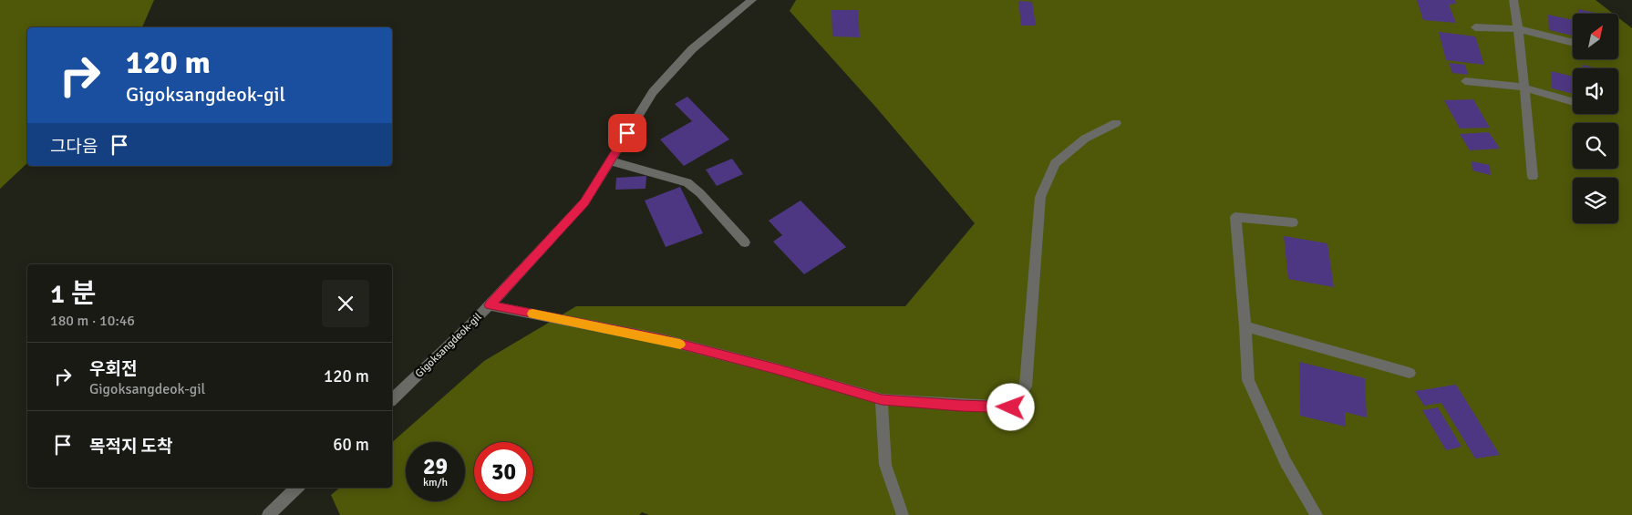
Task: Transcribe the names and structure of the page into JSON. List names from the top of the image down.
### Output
{
  "streets": {
    "street": ["Gigoksangdeok-gil"]
  },
  "north": "top right",
  "page": {
    "turn": ["120 m", "Gigoksangdeok-gil"],
    "then": "그다음",
    "heading": ["1 분", "180 m · 10:46"],
    "list": [
      {
        "name": "우회전",
        "note": "Gigoksangdeok-gil",
        "value": "120 m"
      },
      {
        "name": "목적지 도착",
        "value": "60 m"
      }
    ],
    "speed": "29 km/h",
    "limit": "30"
  }
}
